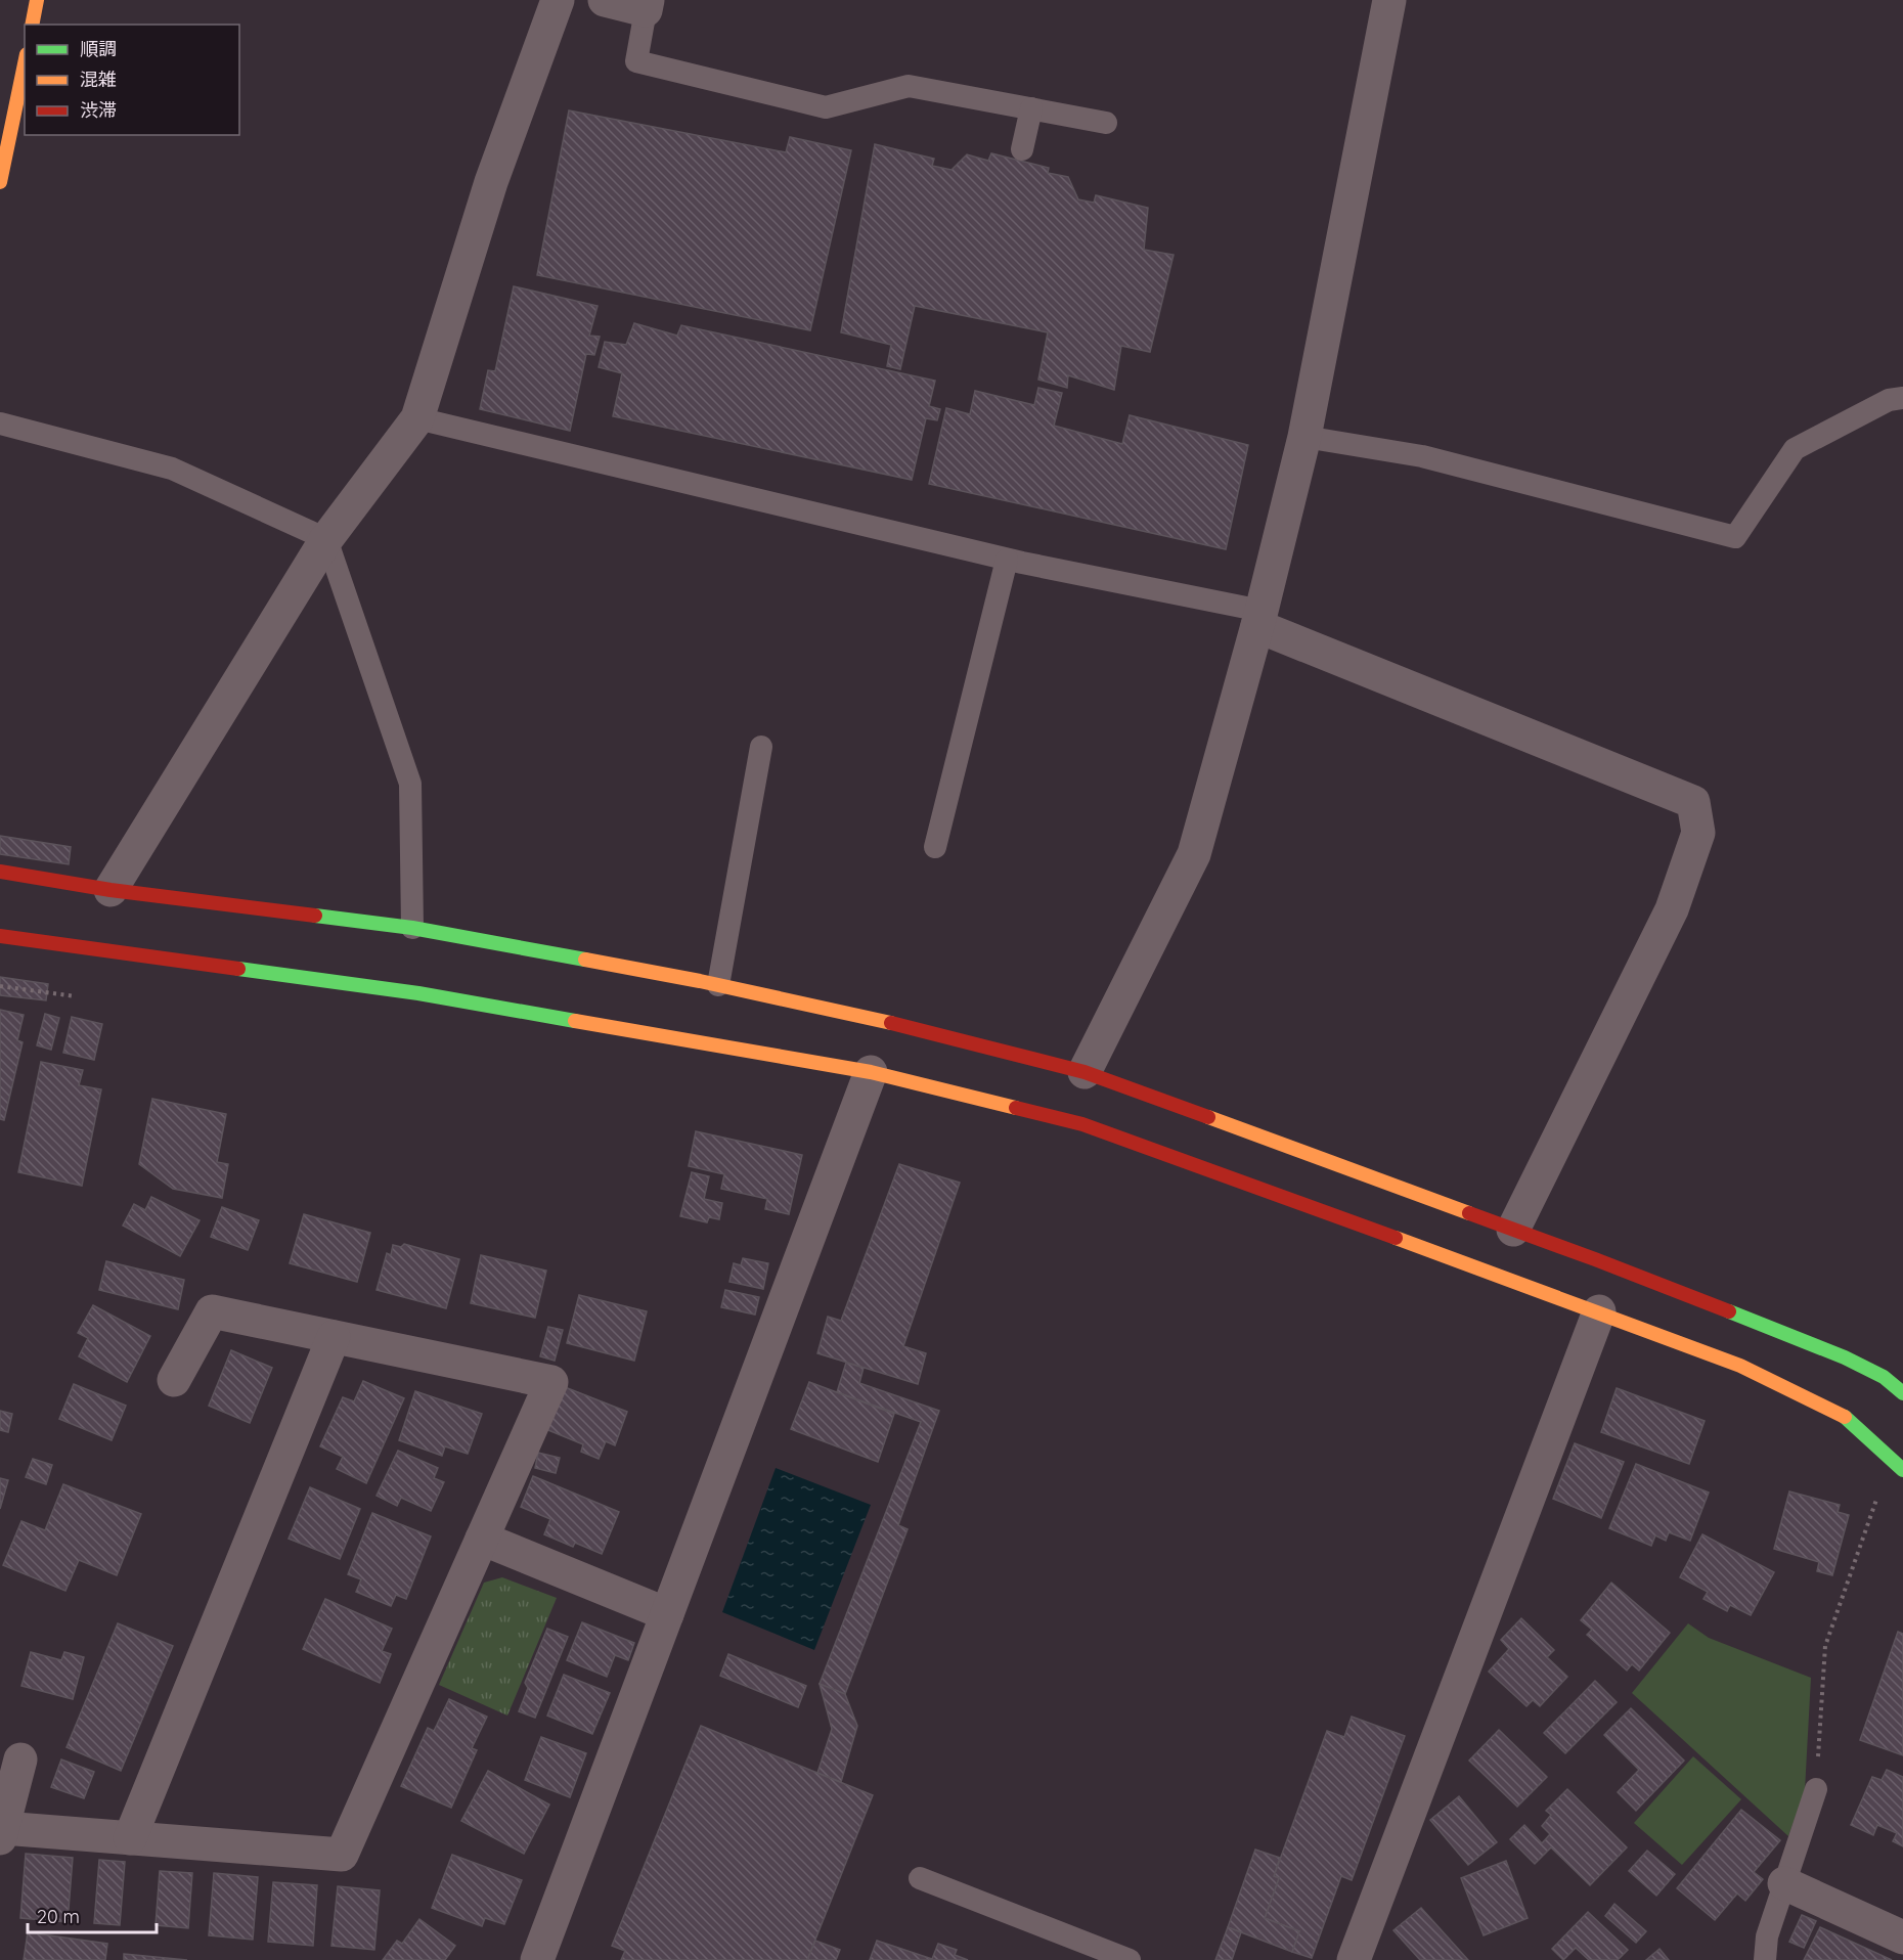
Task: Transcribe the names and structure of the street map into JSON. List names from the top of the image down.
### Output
{
  "legend": ["順調", "混雑", "渋滞"],
  "scale_bar": "20 m"
}
